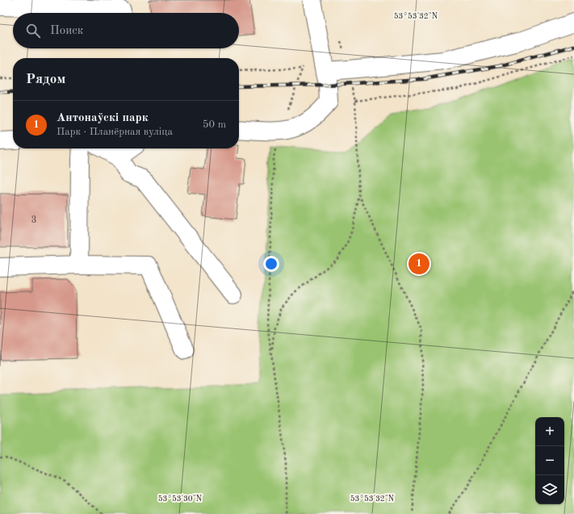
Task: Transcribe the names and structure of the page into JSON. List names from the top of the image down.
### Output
{
  "house_numbers": ["3"],
  "page": {
    "search": "Поиск",
    "heading": "Рядом",
    "list": [
      {
        "mark": "1",
        "name": "Антонаўскі парк",
        "note": "Парк · Планёрная вуліца",
        "value": "50 m"
      }
    ],
    "pins": "1",
    "map_buttons": ["+", "−"]
  },
  "coordinates": ["53°53'32\"N", "53°53'30\"N"]
}
